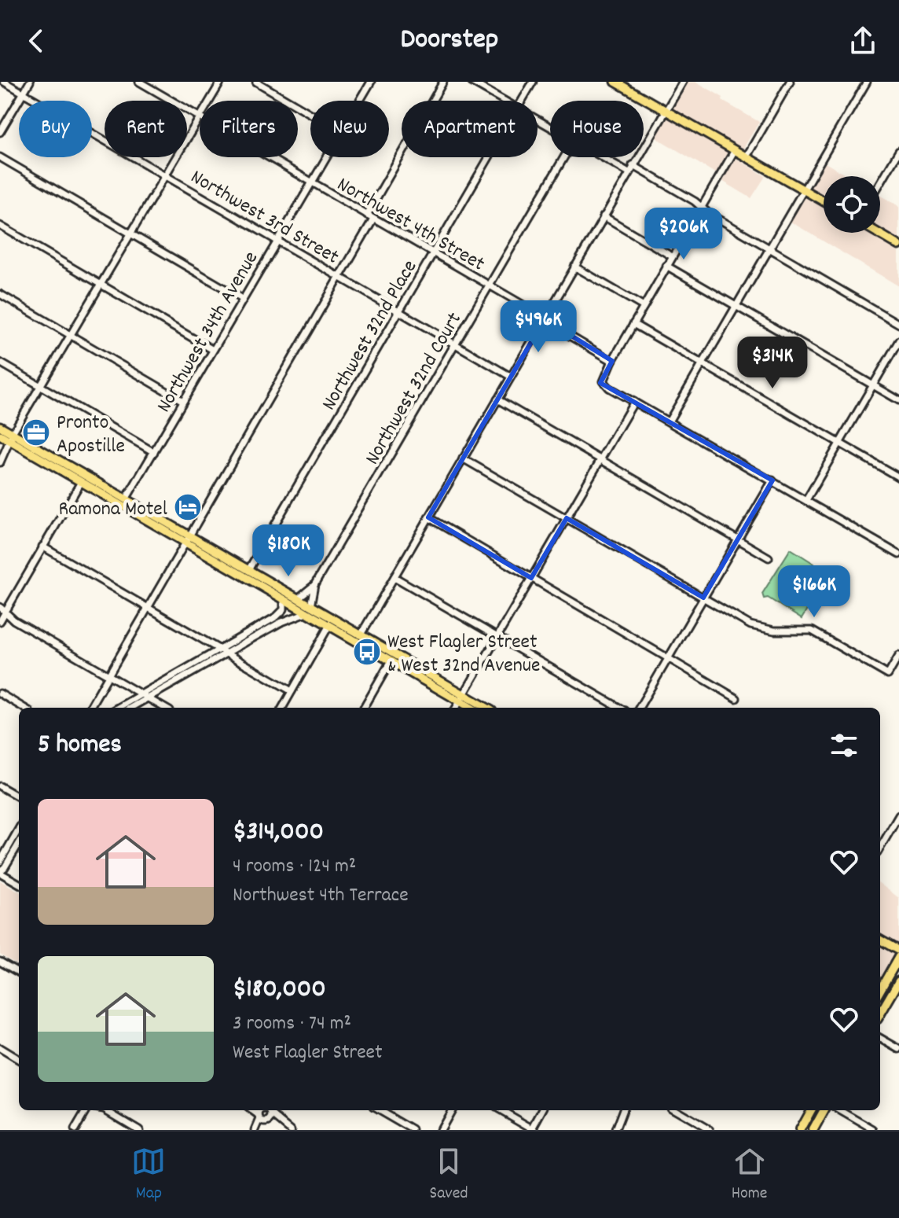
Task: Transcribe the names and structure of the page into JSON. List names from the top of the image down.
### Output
{
  "streets": {
    "street": [
      "Northwest 3rd Street",
      "Northwest 4th Street",
      "Northwest 34th Avenue",
      "Northwest 32nd Place",
      "Northwest 32nd Court"
    ]
  },
  "crossings": [
    ["Northwest 3rd Street", "Northwest 34th Avenue"],
    ["Northwest 3rd Street", "Northwest 32nd Place"],
    ["Northwest 3rd Street", "Northwest 32nd Court"],
    ["Northwest 4th Street", "Northwest 34th Avenue"],
    ["Northwest 4th Street", "Northwest 32nd Place"],
    ["Northwest 4th Street", "Northwest 32nd Court"]
  ],
  "places": {
    "office": ["Pronto Apostille"],
    "hotel": ["Ramona Motel"],
    "bus stop": ["West Flagler Street & West 32nd Avenue"]
  },
  "page": {
    "header": "Doorstep",
    "chip": [
      "Buy",
      "Rent",
      "Filters",
      "New",
      "Apartment",
      "House"
    ],
    "price": [
      "$206K",
      "$496K",
      "$314K",
      "$180K",
      "$166K"
    ],
    "heading": "5 homes",
    "list": [
      {
        "name": "$314,000",
        "note": "4 rooms · 124 m² · Northwest 4th Terrace"
      },
      {
        "name": "$180,000",
        "note": "3 rooms · 74 m² · West Flagler Street"
      }
    ],
    "tabs": ["Map", "Saved", "Home"]
  }
}
